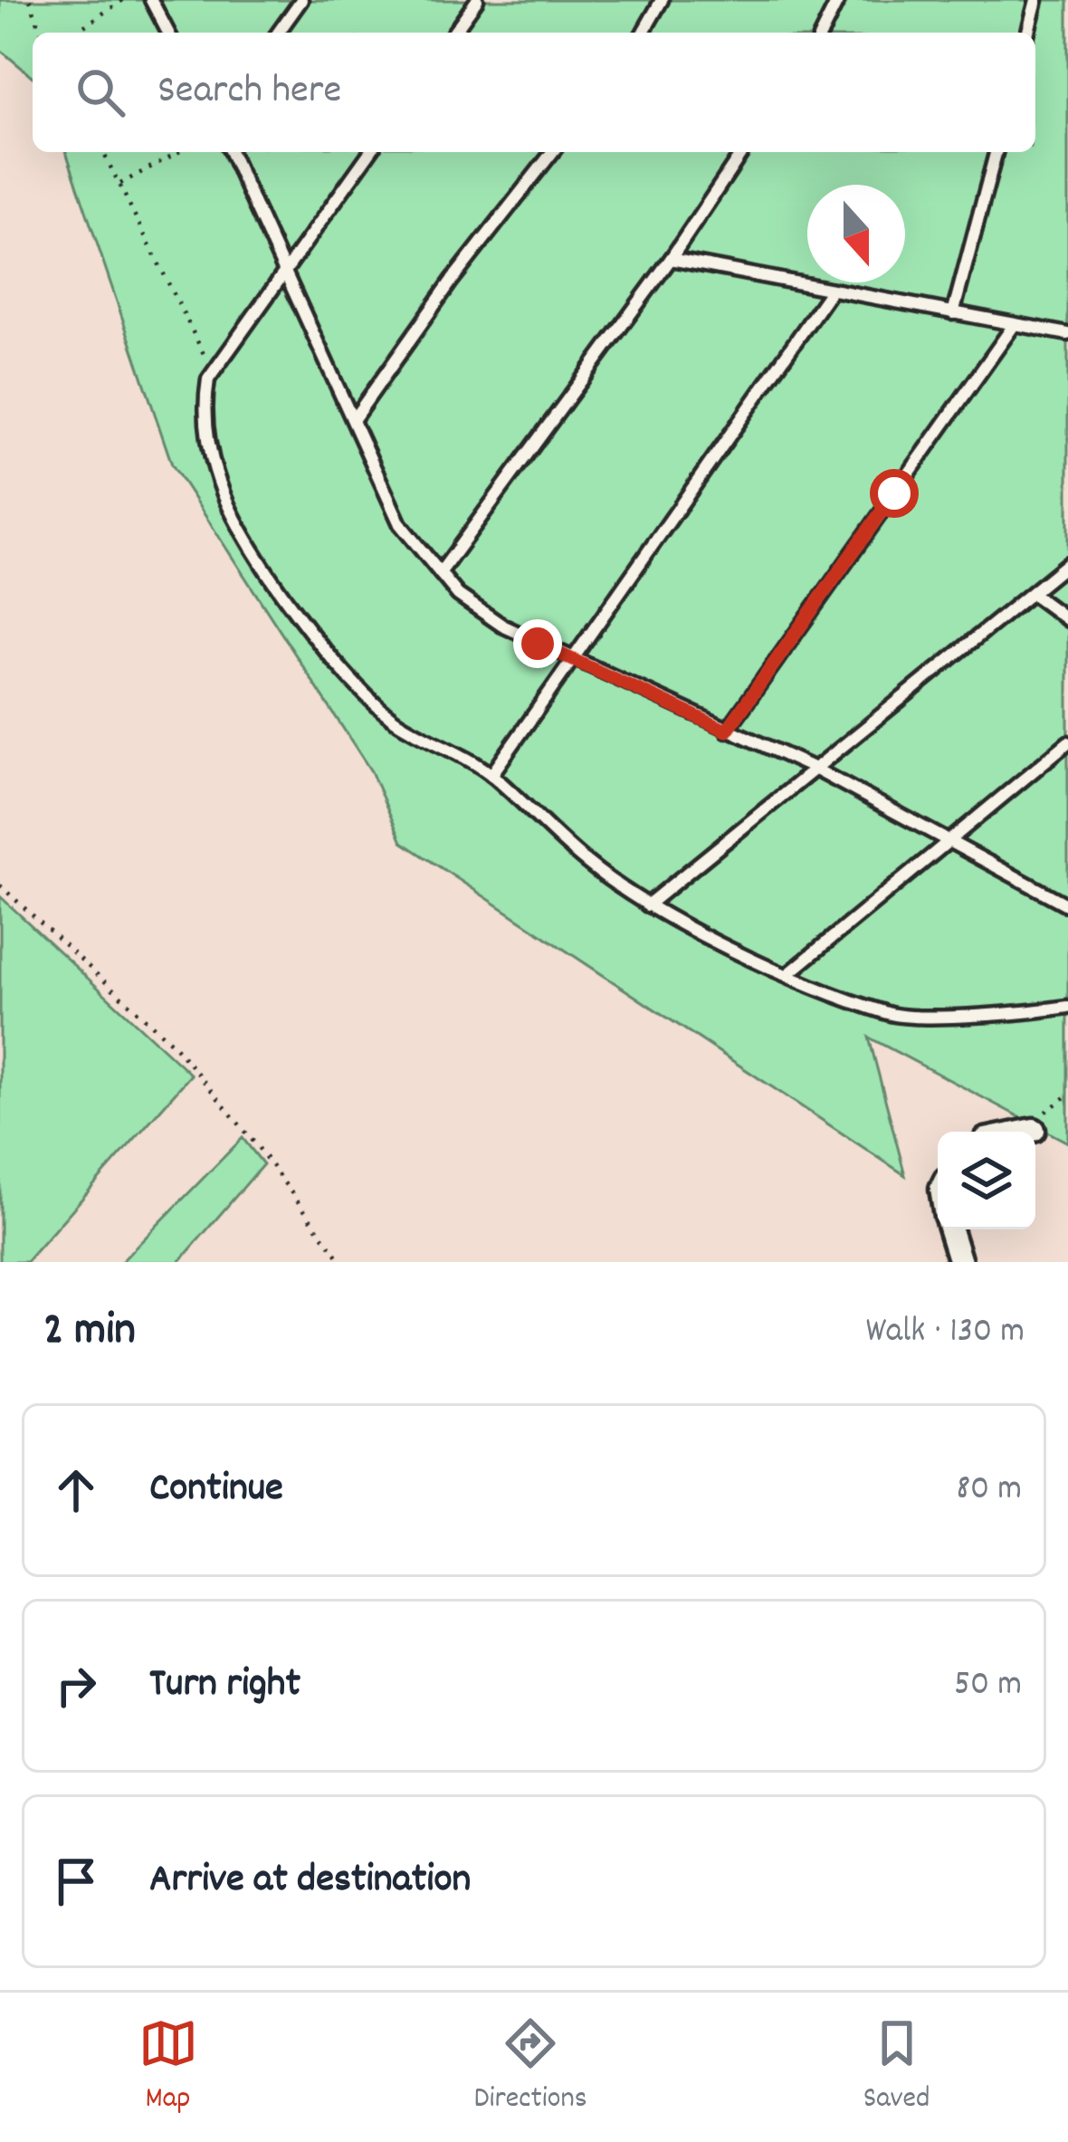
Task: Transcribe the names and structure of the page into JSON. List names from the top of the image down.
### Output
{
  "north": "bottom",
  "page": {
    "search": "Search here",
    "heading": ["2 min", "Walk · 130 m"],
    "list": [
      ["Continue", "80 m"],
      ["Turn right", "50 m"],
      "Arrive at destination"
    ],
    "nav": ["Map", "Directions", "Saved"]
  }
}
